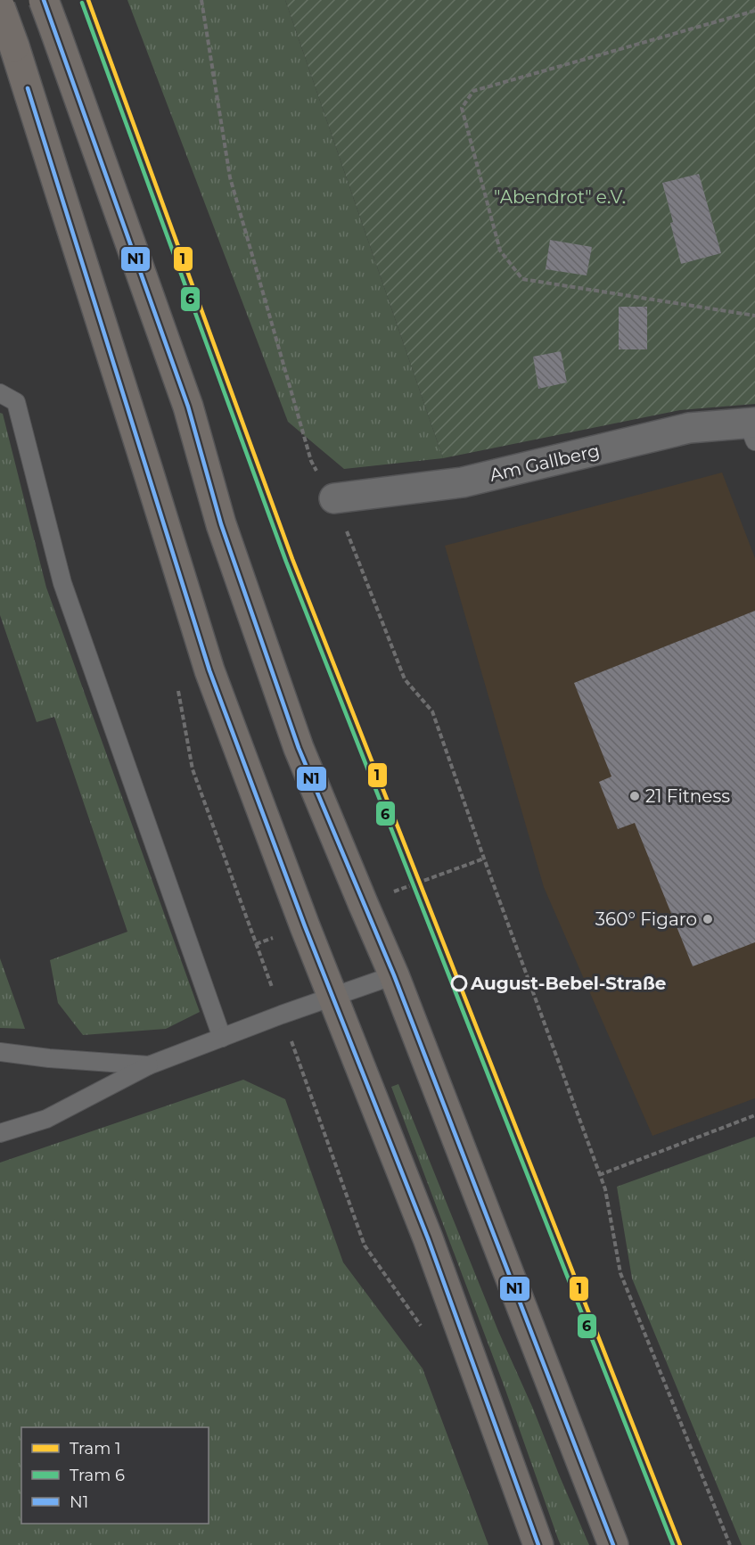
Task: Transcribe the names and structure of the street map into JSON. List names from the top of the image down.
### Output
{
  "streets": {
    "street": ["Am Gallberg"]
  },
  "parks": ["\"Abendrot\" e.V."],
  "places": ["21 Fitness", "360° Figaro", "August-Bebel-Straße"],
  "lines": ["tram line 1", "transit line N1", "tram line 6"],
  "legend": ["Tram 1", "Tram 6", "N1"]
}
